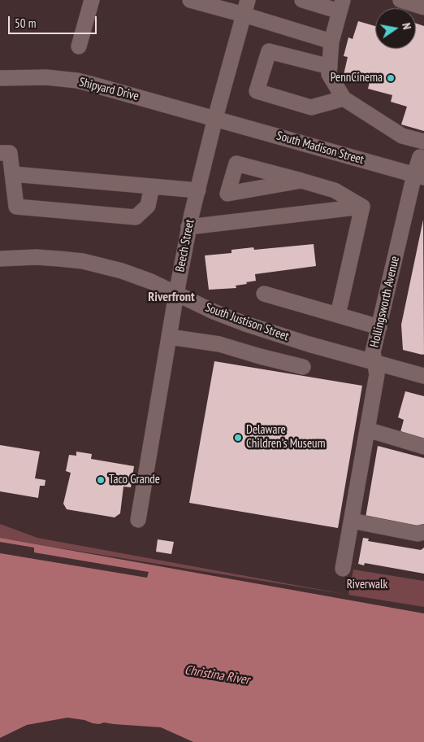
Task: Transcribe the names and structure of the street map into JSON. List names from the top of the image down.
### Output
{
  "streets": {
    "street": [
      "Shipyard Drive",
      "South Madison Street",
      "Beech Street",
      "Hollingsworth Avenue",
      "South Justison Street"
    ]
  },
  "crossings": [
    ["Shipyard Drive", "South Madison Street"],
    ["Shipyard Drive", "Beech Street"],
    ["South Madison Street", "Beech Street"],
    ["South Madison Street", "Hollingsworth Avenue"],
    ["Beech Street", "South Justison Street"],
    ["Hollingsworth Avenue", "South Justison Street"]
  ],
  "districts": ["Riverfront"],
  "water": ["Christina River"],
  "parks": ["Riverwalk"],
  "places": ["PennCinema", "Delaware Children's Museum", "Taco Grande"],
  "scale_bar": "50 m",
  "north": "right"
}
